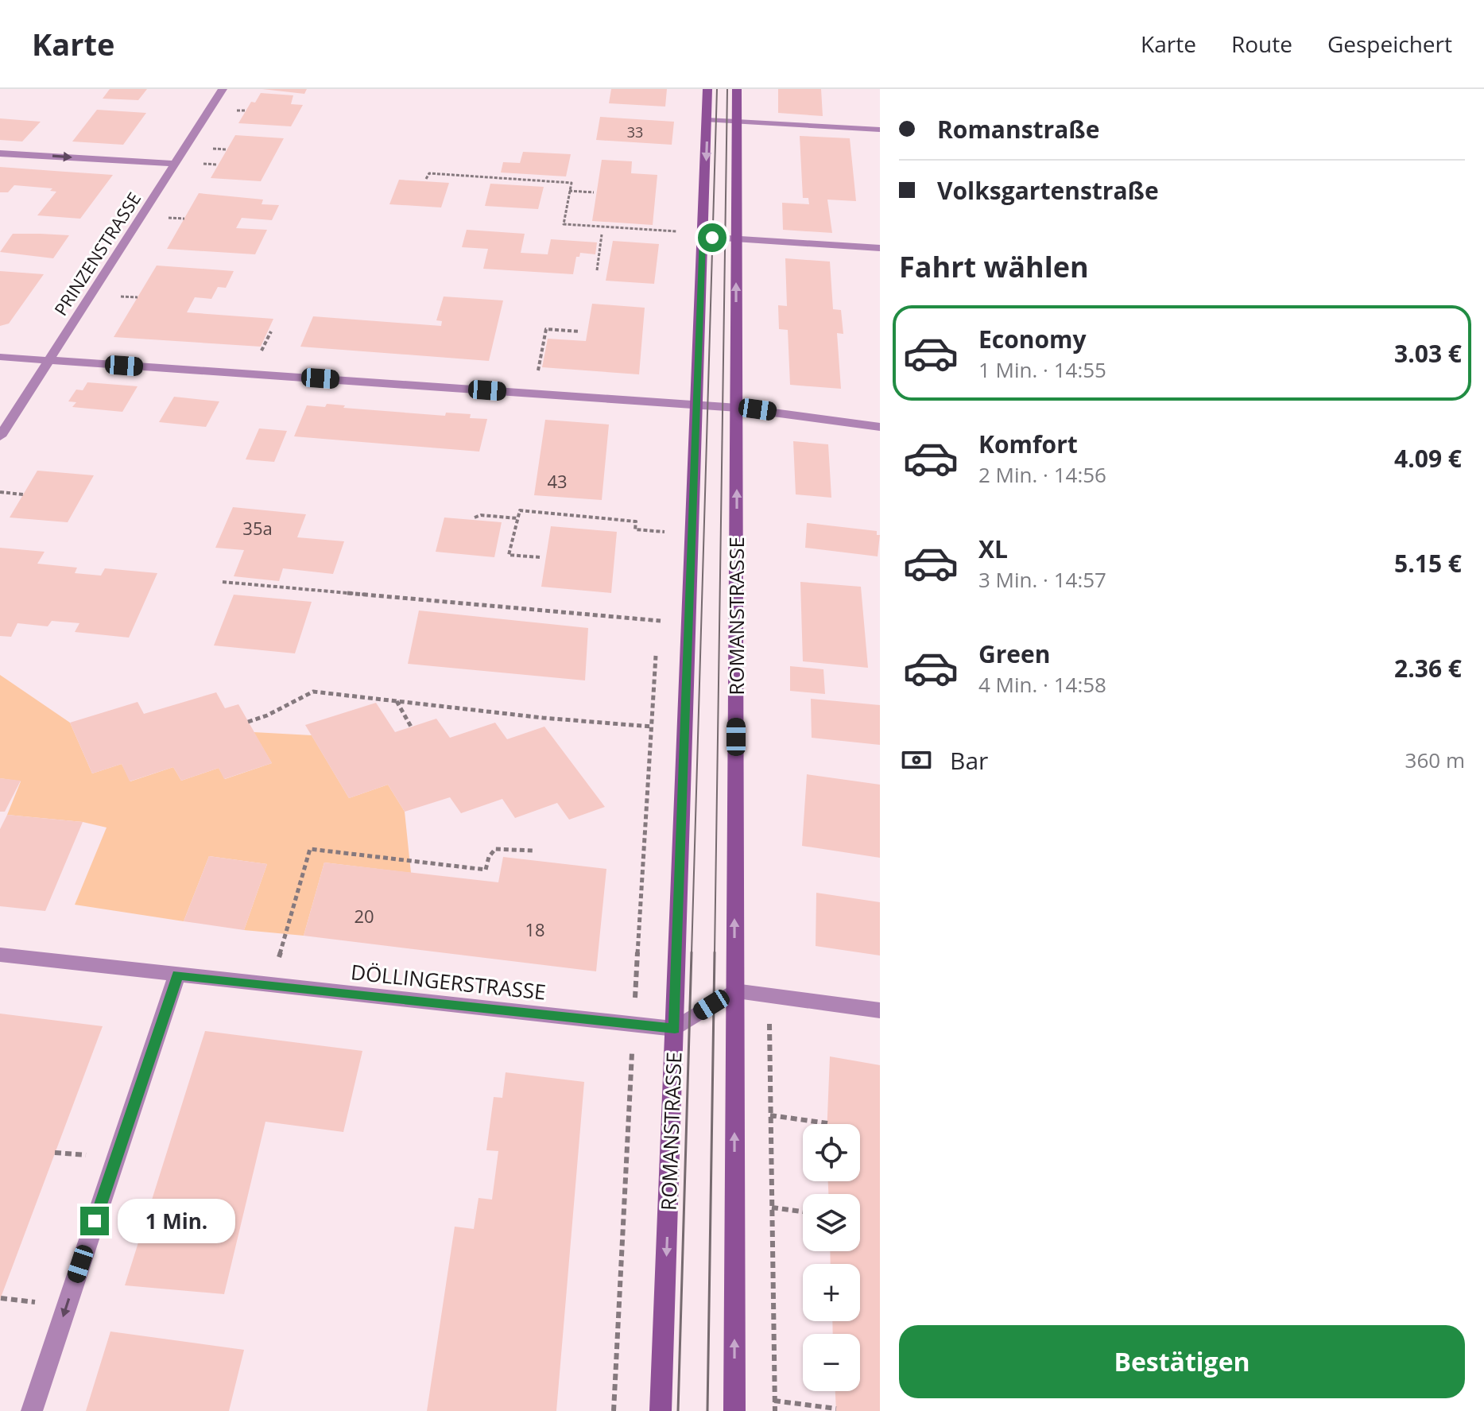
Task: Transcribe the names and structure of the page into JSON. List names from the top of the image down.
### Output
{
  "streets": {
    "main road": ["ROMANSTRASSE"],
    "street": ["PRINZENSTRASSE", "DÖLLINGERSTRASSE"]
  },
  "crossings": [
    ["ROMANSTRASSE", "DÖLLINGERSTRASSE"]
  ],
  "house_numbers": [
    "33",
    "43",
    "35a",
    "20",
    "18"
  ],
  "page": {
    "header": "Karte",
    "nav": ["Karte", "Route", "Gespeichert"],
    "banner": ["Romanstraße", "Volksgartenstraße"],
    "heading": "Fahrt wählen",
    "list": [
      {
        "name": "Economy",
        "note": "1 Min. · 14:55",
        "value": "3.03 €"
      },
      {
        "name": "Komfort",
        "note": "2 Min. · 14:56",
        "value": "4.09 €"
      },
      {
        "name": "XL",
        "note": "3 Min. · 14:57",
        "value": "5.15 €"
      },
      {
        "name": "Green",
        "note": "4 Min. · 14:58",
        "value": "2.36 €"
      }
    ],
    "pay": ["Bar", "360 m"],
    "map_buttons": ["+", "−"],
    "bubble": "1 Min.",
    "buttons": "Bestätigen"
  }
}
